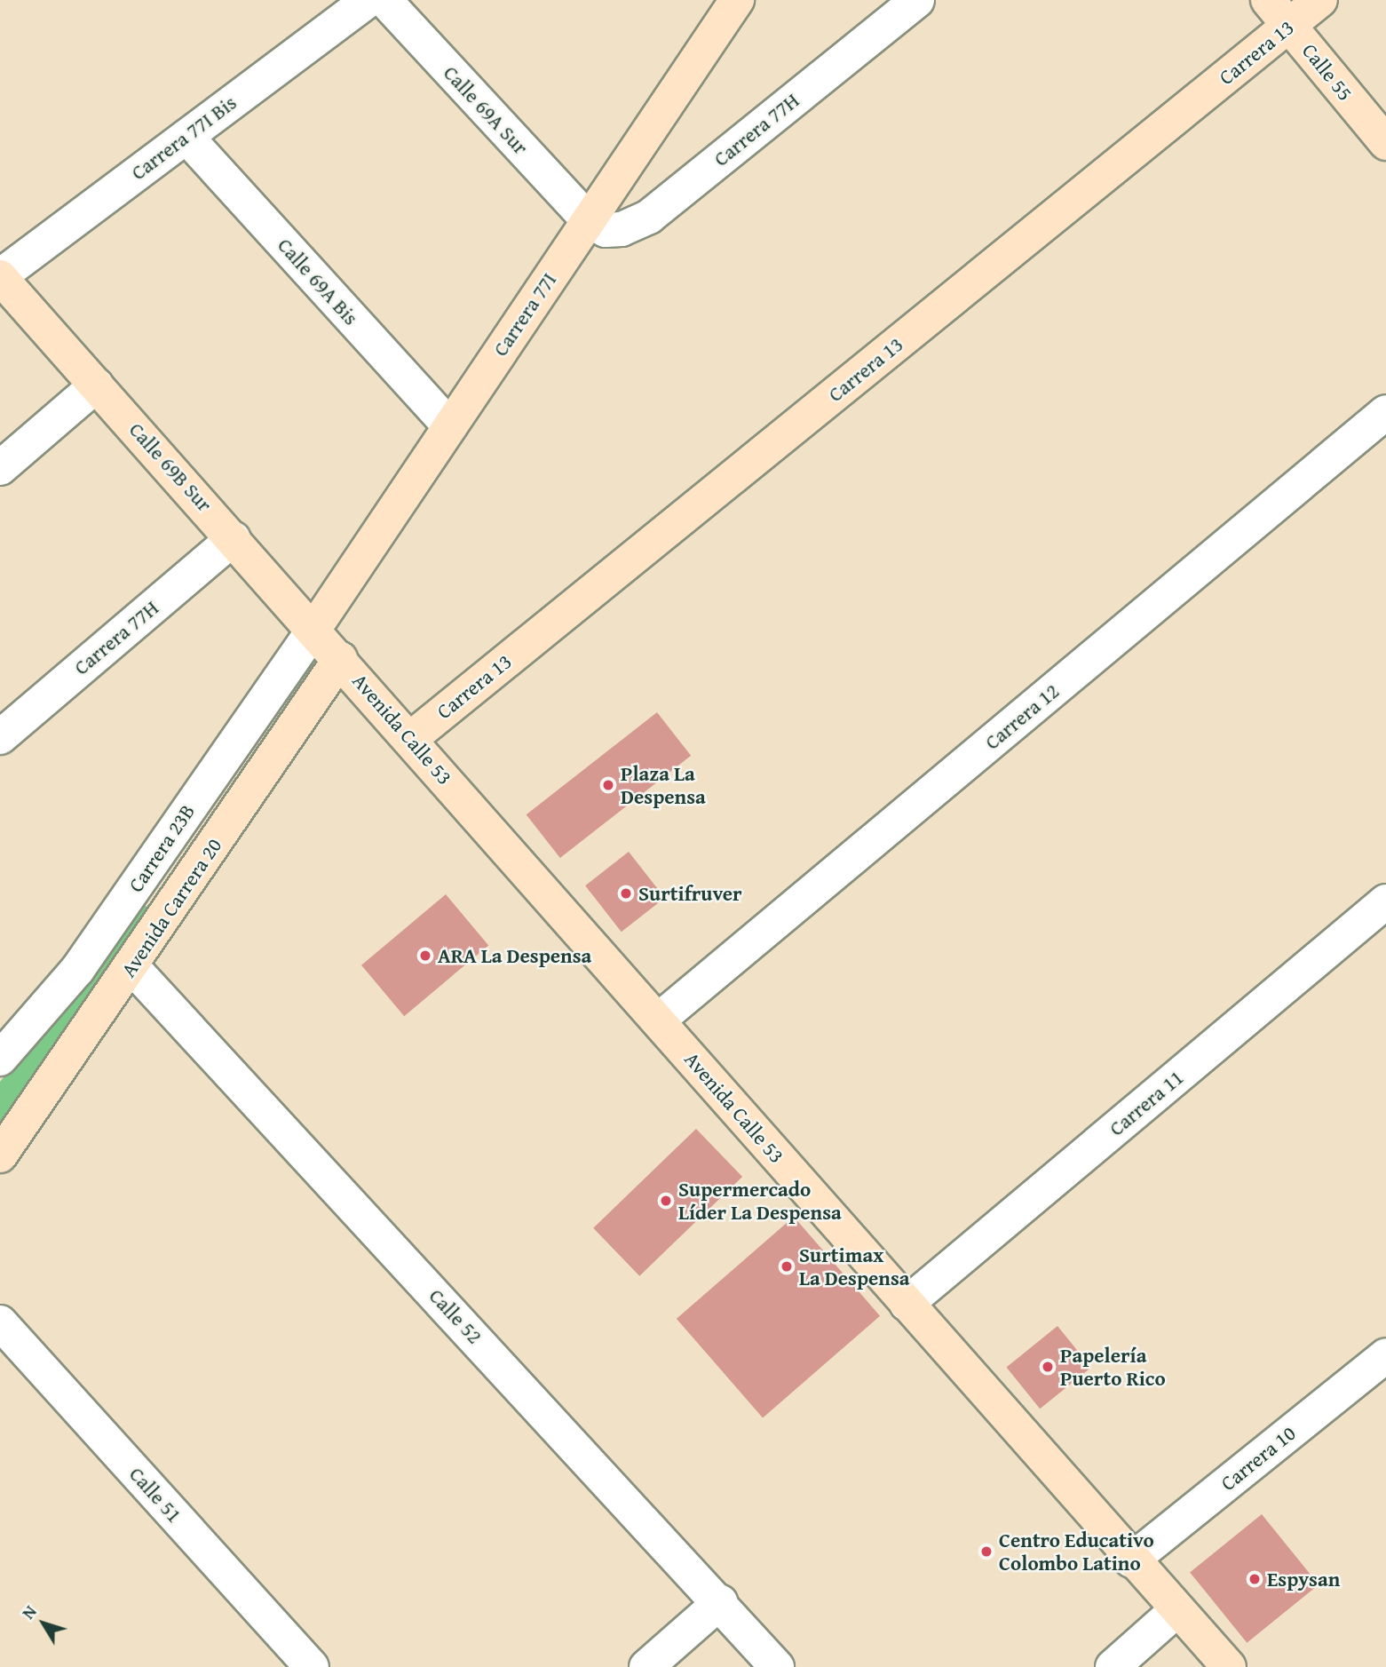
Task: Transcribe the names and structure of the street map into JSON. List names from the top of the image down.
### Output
{
  "streets": {
    "street": [
      "Carrera 13",
      "Calle 55",
      "Calle 69A Sur",
      "Carrera 77H",
      "Carrera 77I Bis",
      "Calle 69A Bis",
      "Carrera 77I",
      "Calle 69B Sur",
      "Carrera 12",
      "Avenida Calle 53",
      "Carrera 23B",
      "Avenida Carrera 20",
      "Carrera 11",
      "Calle 52",
      "Carrera 10",
      "Calle 51"
    ]
  },
  "crossings": [
    ["Carrera 13", "Calle 55"],
    ["Carrera 13", "Avenida Calle 53"],
    ["Calle 69A Sur", "Carrera 77H"],
    ["Calle 69A Sur", "Carrera 77I"],
    ["Carrera 77H", "Carrera 77I"],
    ["Carrera 77H", "Calle 69B Sur"],
    ["Carrera 77I Bis", "Calle 69A Bis"],
    ["Carrera 77I Bis", "Calle 69B Sur"],
    ["Calle 69A Bis", "Carrera 77I"],
    ["Carrera 77I", "Calle 69B Sur"],
    ["Carrera 77I", "Carrera 23B"],
    ["Calle 69B Sur", "Avenida Calle 53"],
    ["Calle 69B Sur", "Carrera 23B"],
    ["Calle 69B Sur", "Avenida Carrera 20"],
    ["Carrera 12", "Avenida Calle 53"],
    ["Avenida Calle 53", "Avenida Carrera 20"],
    ["Avenida Calle 53", "Carrera 11"],
    ["Avenida Calle 53", "Carrera 10"],
    ["Avenida Carrera 20", "Calle 52"]
  ],
  "places": [
    "Plaza La Despensa",
    "Surtifruver",
    "ARA La Despensa",
    "Supermercado Líder La Despensa",
    "Surtimax La Despensa",
    "Papelería Puerto Rico",
    "Centro Educativo Colombo Latino",
    "Espysan"
  ],
  "north": "top left"
}
